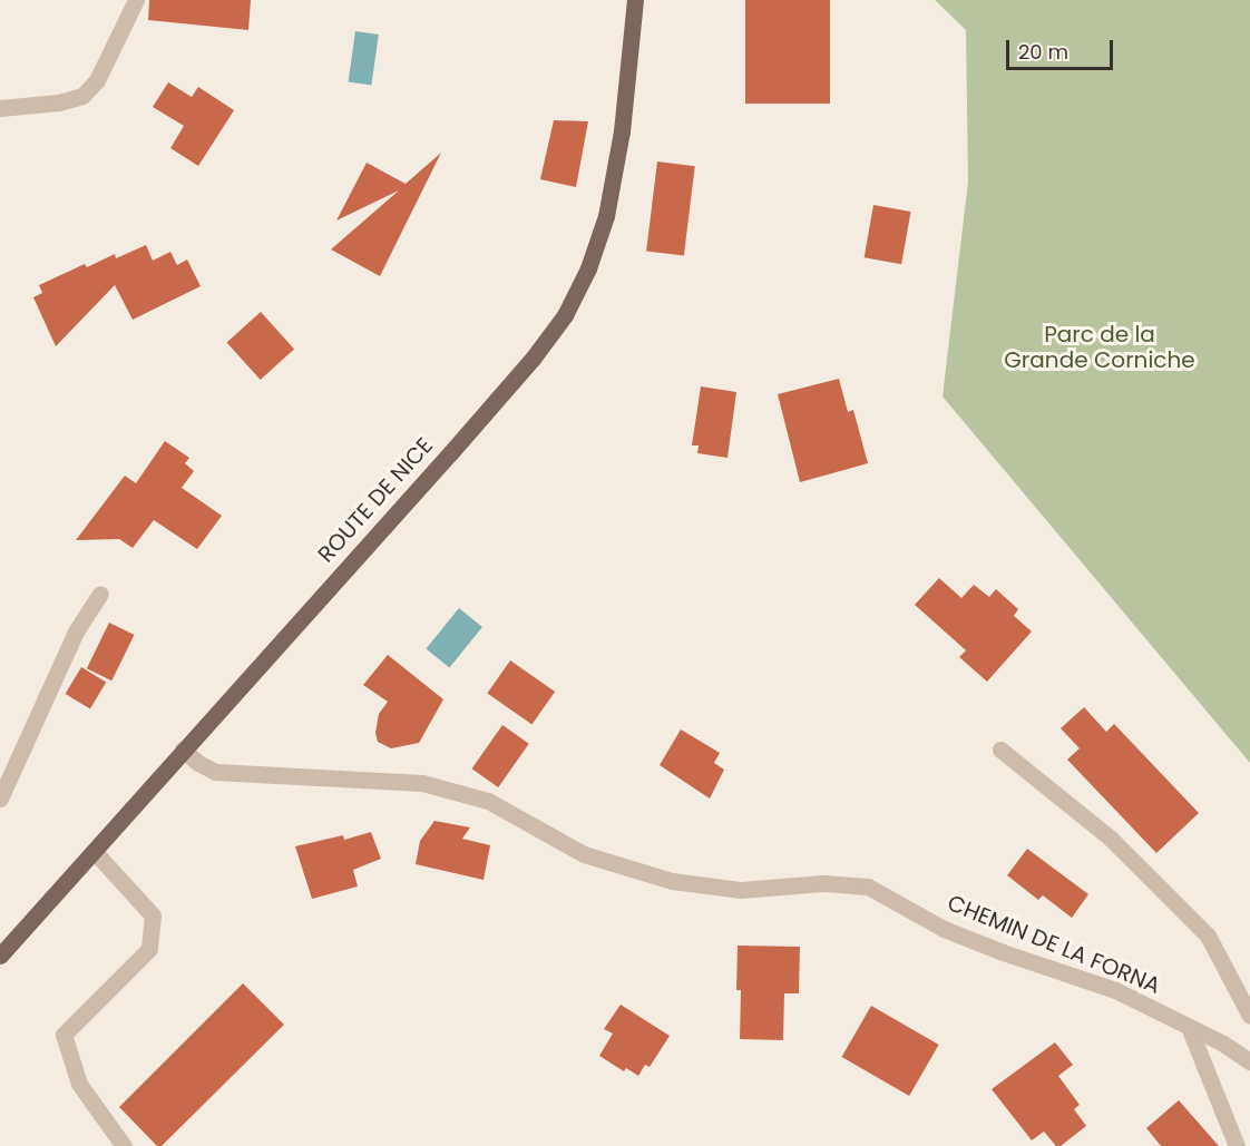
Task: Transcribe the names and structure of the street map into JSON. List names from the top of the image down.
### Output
{
  "streets": {
    "main road": ["ROUTE DE NICE"],
    "street": ["CHEMIN DE LA FORNA"]
  },
  "crossings": [
    ["ROUTE DE NICE", "CHEMIN DE LA FORNA"]
  ],
  "parks": ["Parc de la Grande Corniche"],
  "scale_bar": "20 m"
}
